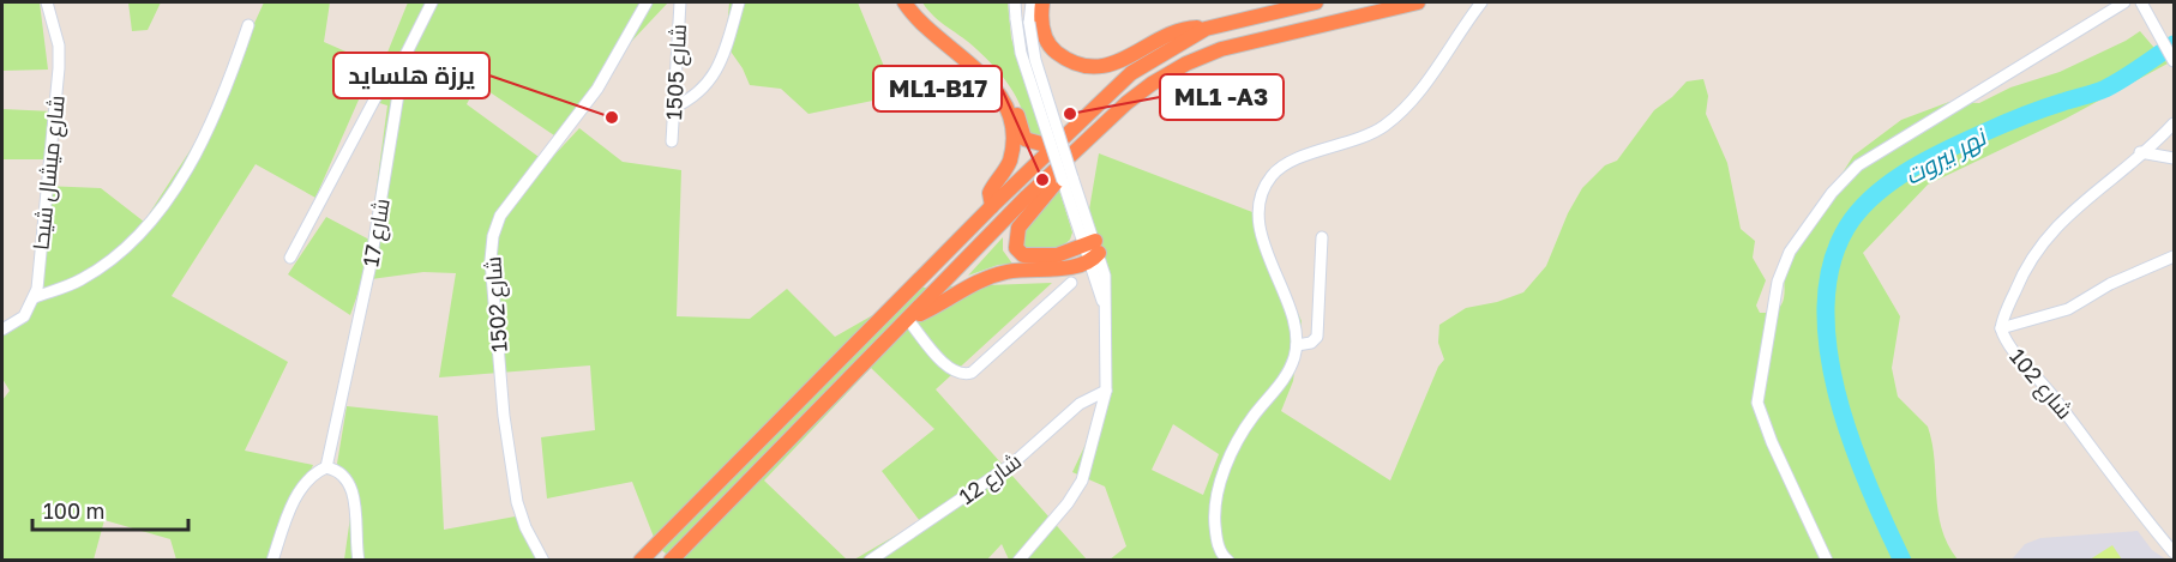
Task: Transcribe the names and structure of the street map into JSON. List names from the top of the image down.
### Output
{
  "streets": {
    "street": [
      "شارع 1505",
      "شارع ميشال شيحا",
      "شارع 17",
      "شارع 1502",
      "شارع 102",
      "شارع 12"
    ]
  },
  "water": ["نهر بيروت"],
  "places": ["ML1 -A3", "يرزة هلسايد", "ML1-B17"],
  "scale_bar": "100 m"
}
